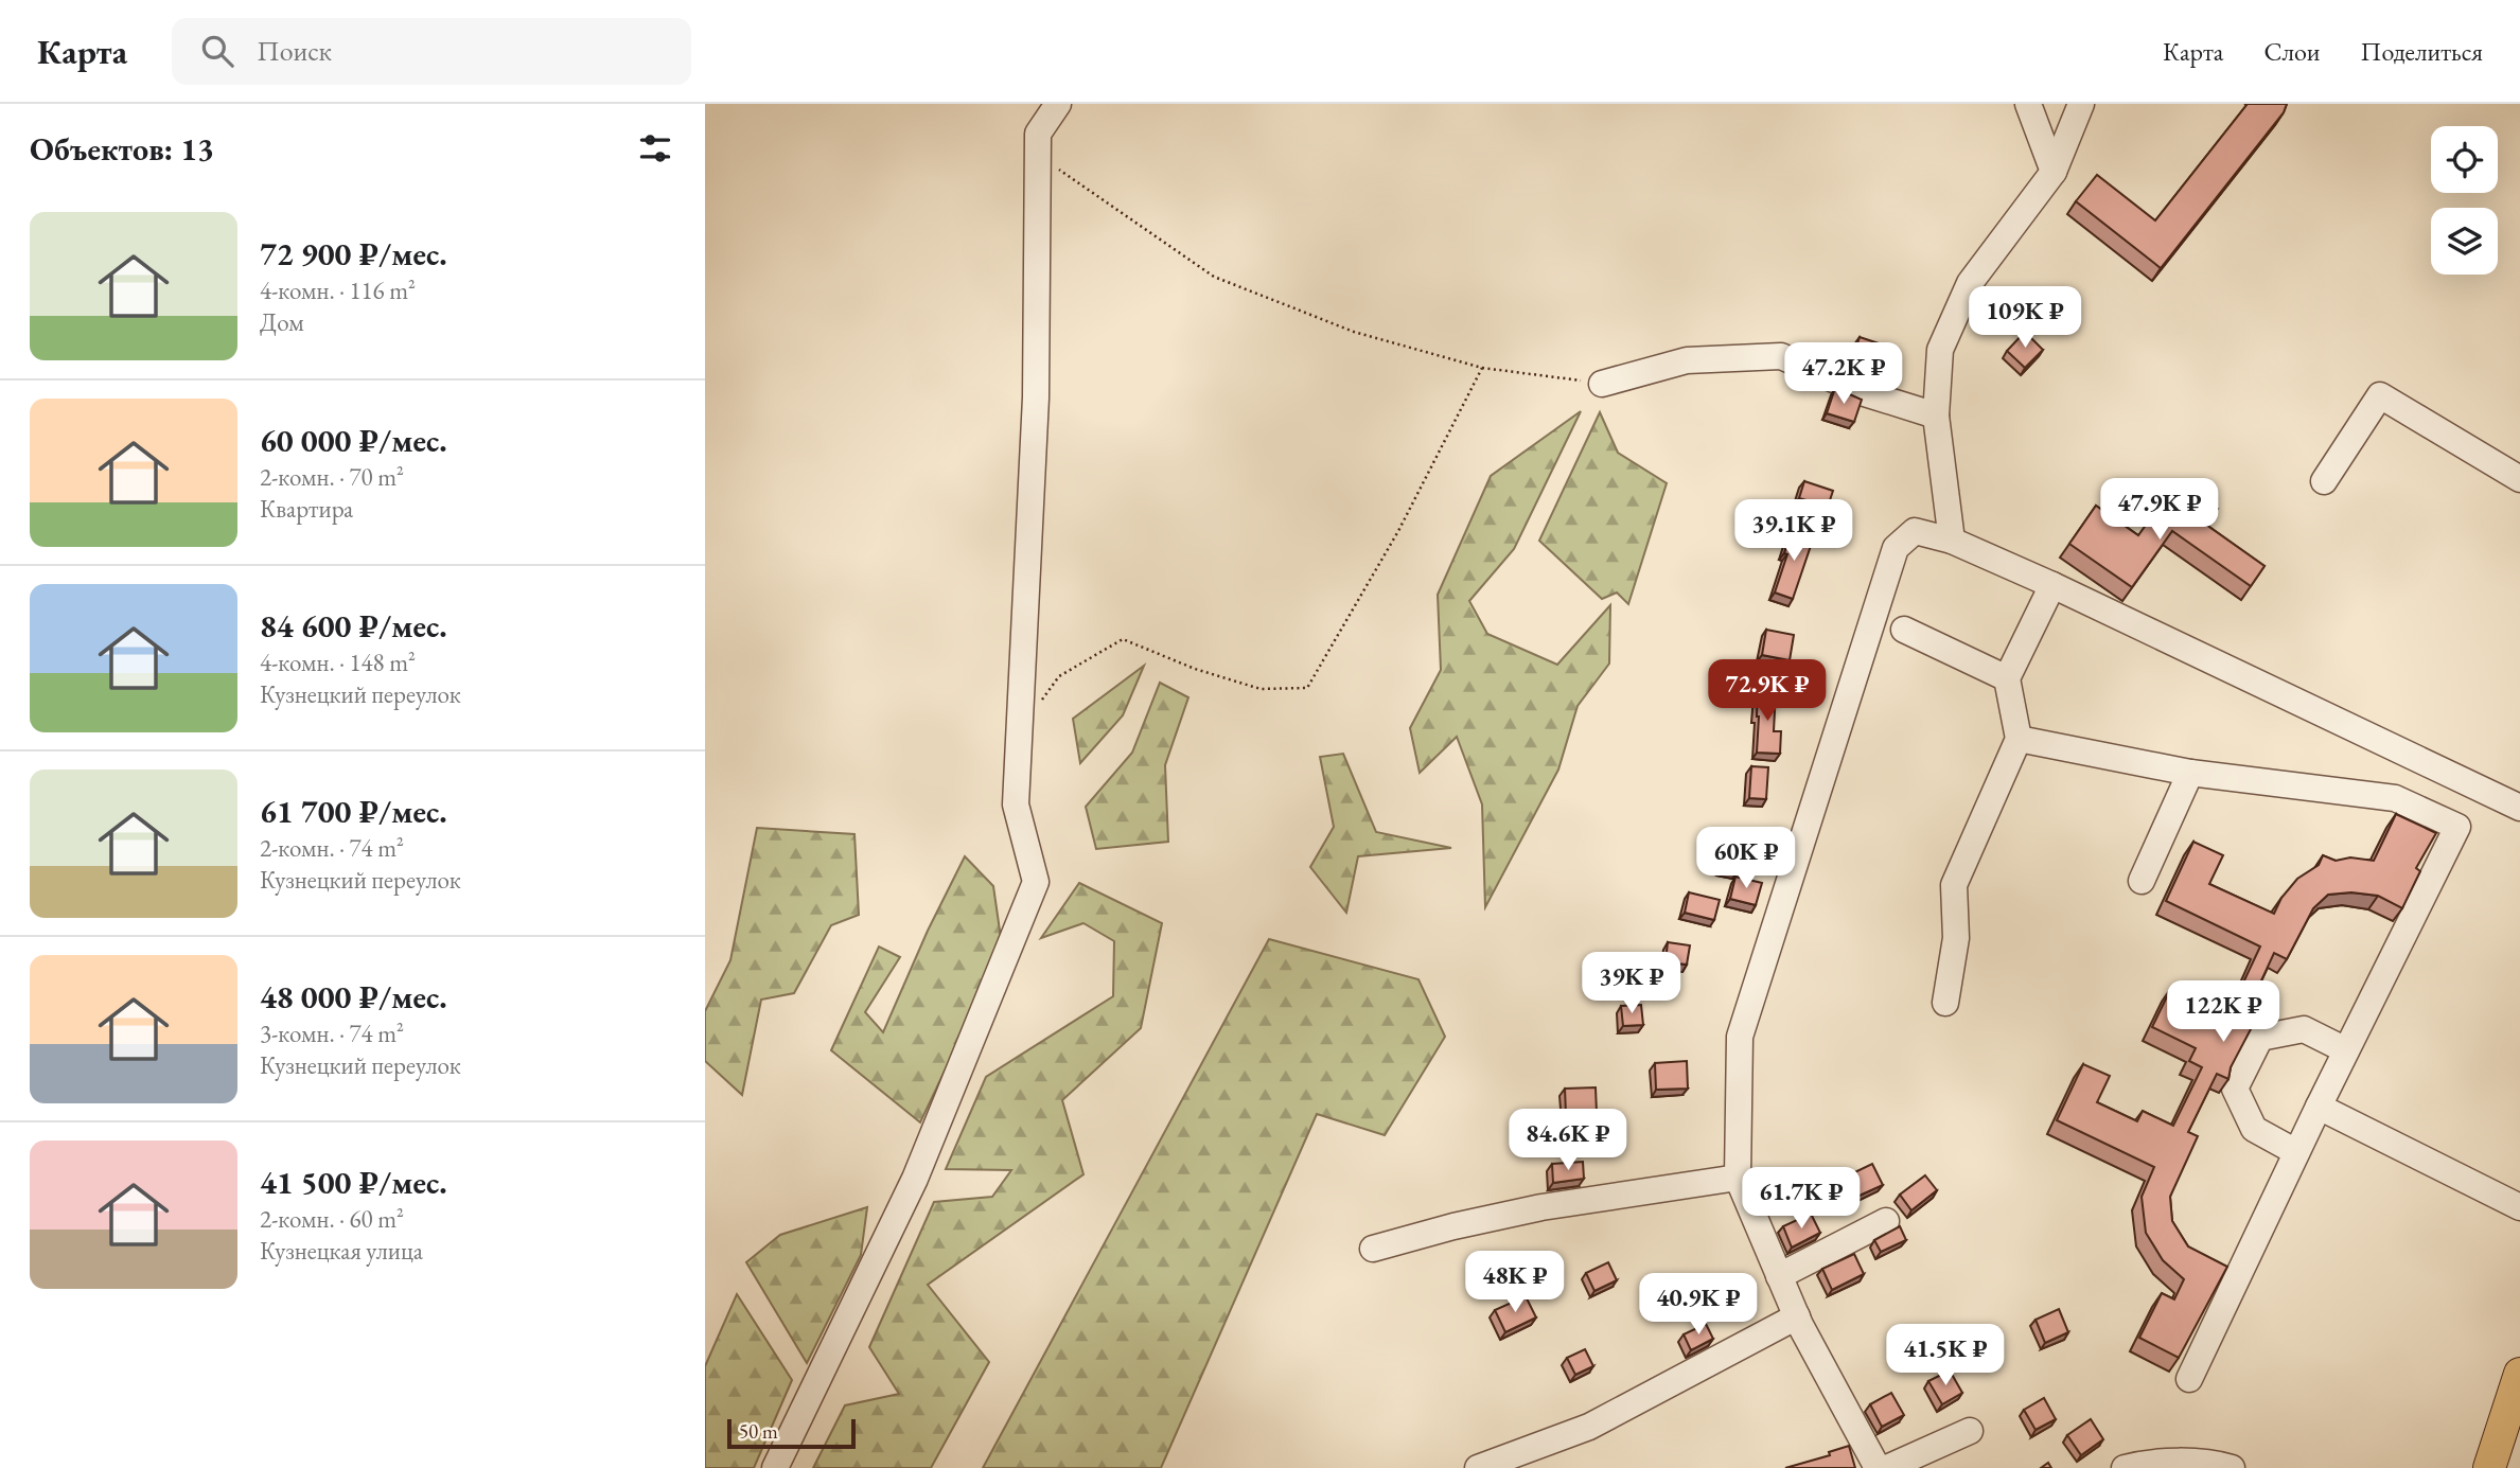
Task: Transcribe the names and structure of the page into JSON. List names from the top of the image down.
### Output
{
  "scale_bar": "50 m",
  "page": {
    "header": "Карта",
    "search": "Поиск",
    "nav": ["Карта", "Слои", "Поделиться"],
    "heading": "Объектов: 13",
    "list": [
      {
        "name": "72 900 ₽/мес.",
        "note": "4-комн. · 116 m² · Дом"
      },
      {
        "name": "60 000 ₽/мес.",
        "note": "2-комн. · 70 m² · Квартира"
      },
      {
        "name": "84 600 ₽/мес.",
        "note": "4-комн. · 148 m² · Кузнецкий переулок"
      },
      {
        "name": "61 700 ₽/мес.",
        "note": "2-комн. · 74 m² · Кузнецкий переулок"
      },
      {
        "name": "48 000 ₽/мес.",
        "note": "3-комн. · 74 m² · Кузнецкий переулок"
      },
      {
        "name": "41 500 ₽/мес.",
        "note": "2-комн. · 60 m² · Кузнецкая улица"
      }
    ],
    "price": [
      "109K ₽",
      "47.2K ₽",
      "47.9K ₽",
      "39.1K ₽",
      "72.9K ₽",
      "60K ₽",
      "39K ₽",
      "122K ₽",
      "84.6K ₽",
      "61.7K ₽",
      "48K ₽",
      "40.9K ₽",
      "41.5K ₽"
    ],
    "scale": "50 m"
  }
}
